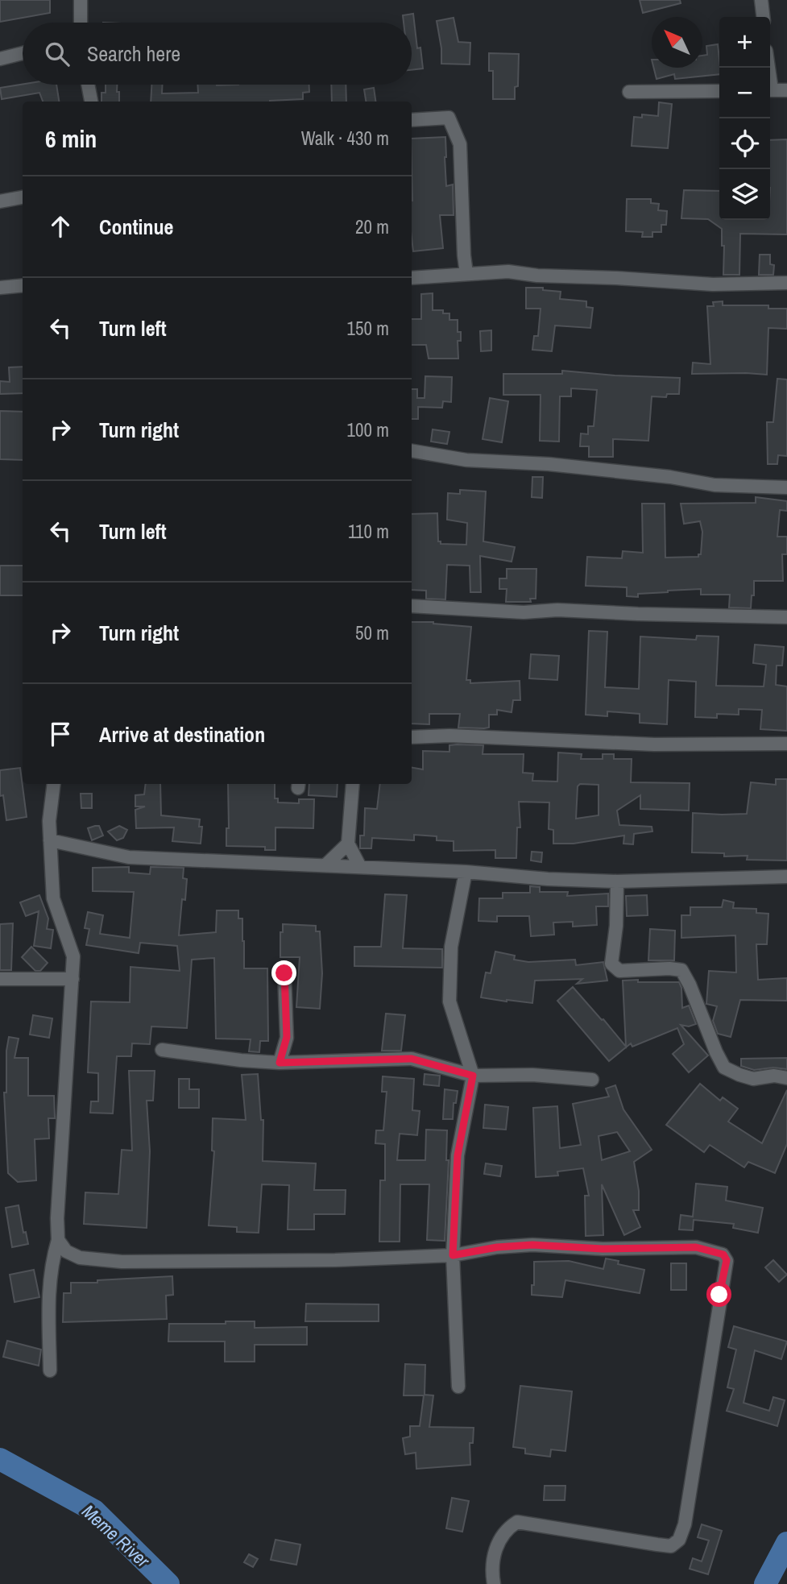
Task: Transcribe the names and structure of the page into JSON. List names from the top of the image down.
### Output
{
  "water": ["Meme River"],
  "north": "top left",
  "page": {
    "map_buttons": ["+", "−"],
    "search": "Search here",
    "heading": ["6 min", "Walk · 430 m"],
    "list": [
      ["Continue", "20 m"],
      ["Turn left", "150 m"],
      ["Turn right", "100 m"],
      ["Turn left", "110 m"],
      ["Turn right", "50 m"],
      "Arrive at destination"
    ]
  }
}
